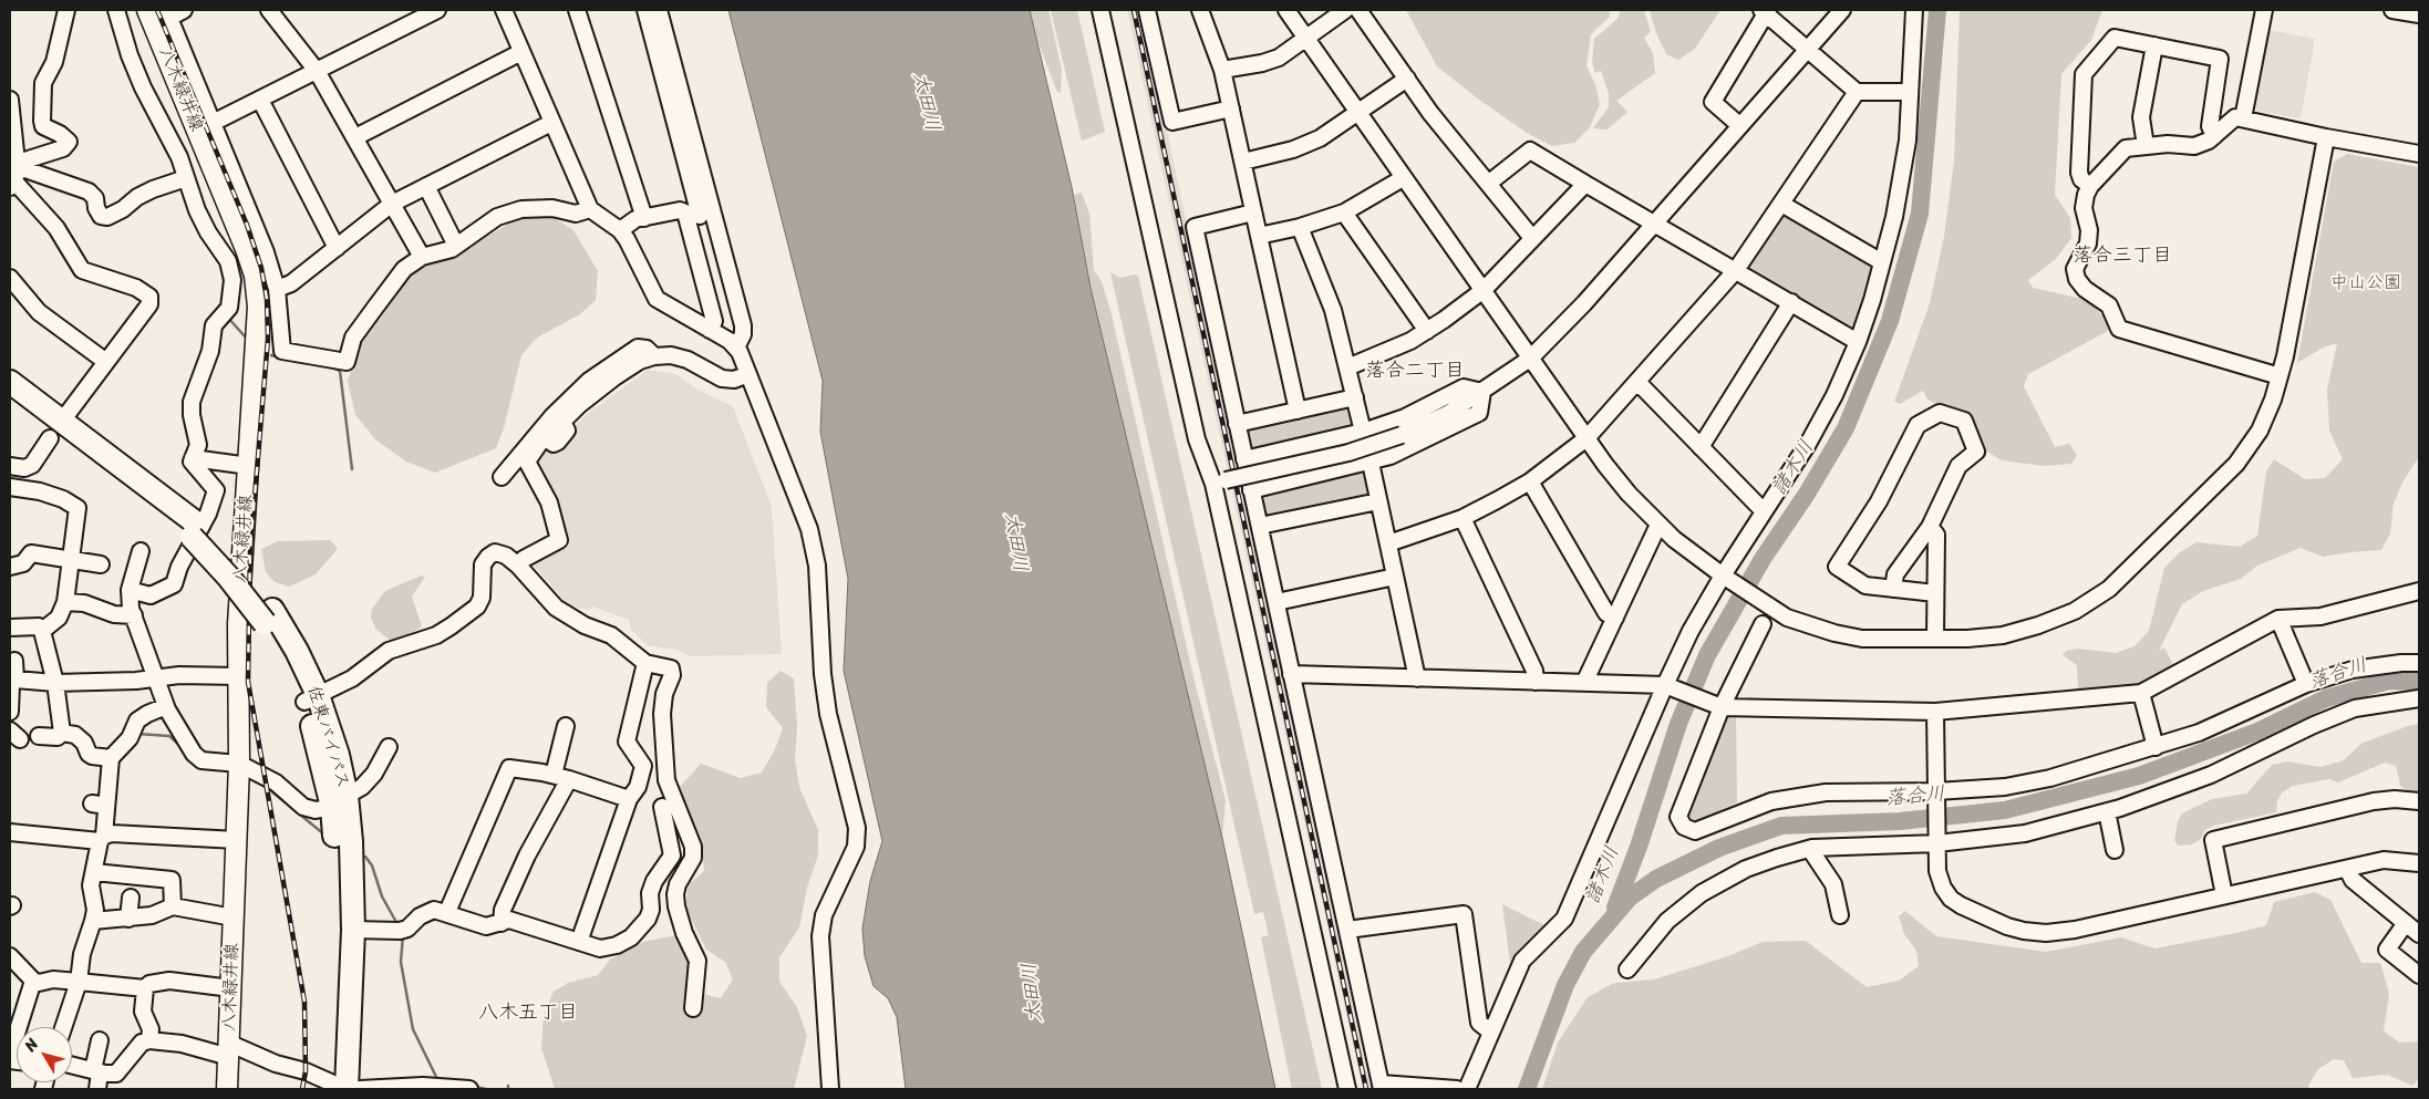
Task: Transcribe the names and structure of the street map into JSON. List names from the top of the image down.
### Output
{
  "streets": {
    "highway": ["佐東バイパス"],
    "main road": ["八木緑井線"]
  },
  "districts": ["落合三丁目", "落合二丁目", "八木五丁目"],
  "water": ["太田川", "諸木川", "落合川"],
  "parks": ["中山公園"],
  "north": "top left"
}
